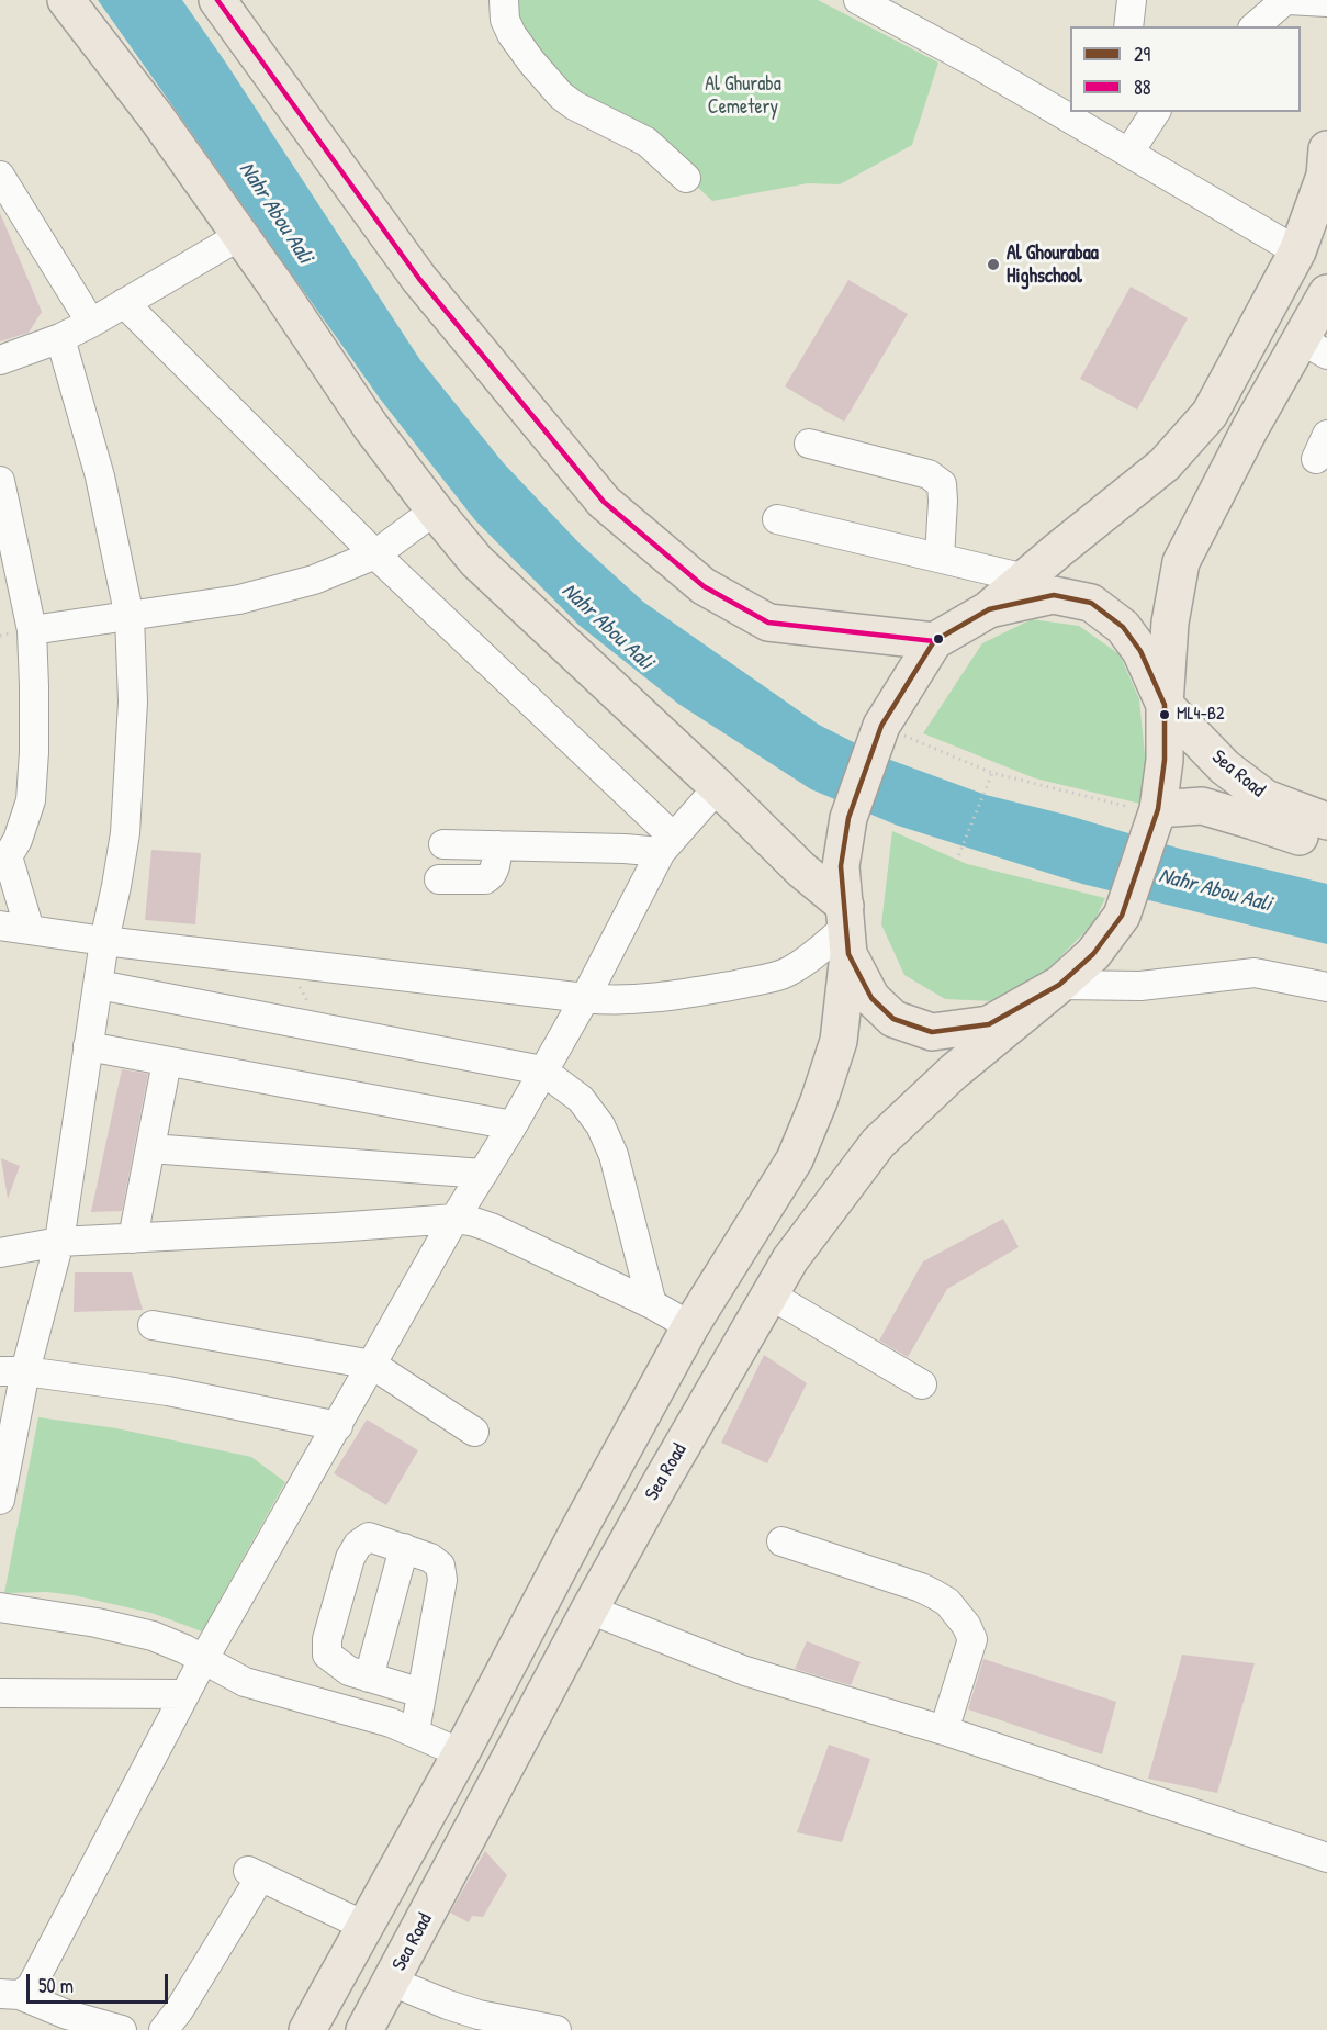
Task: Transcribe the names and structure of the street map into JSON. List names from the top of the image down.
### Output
{
  "streets": {
    "main road": ["Sea Road"]
  },
  "water": ["Nahr Abou Aali"],
  "parks": ["Al Ghuraba Cemetery"],
  "places": ["Al Ghourabaa Highschool", "ML4-B2"],
  "lines": ["transit line 88", "transit line 29"],
  "legend": ["29", "88"],
  "scale_bar": "50 m"
}
